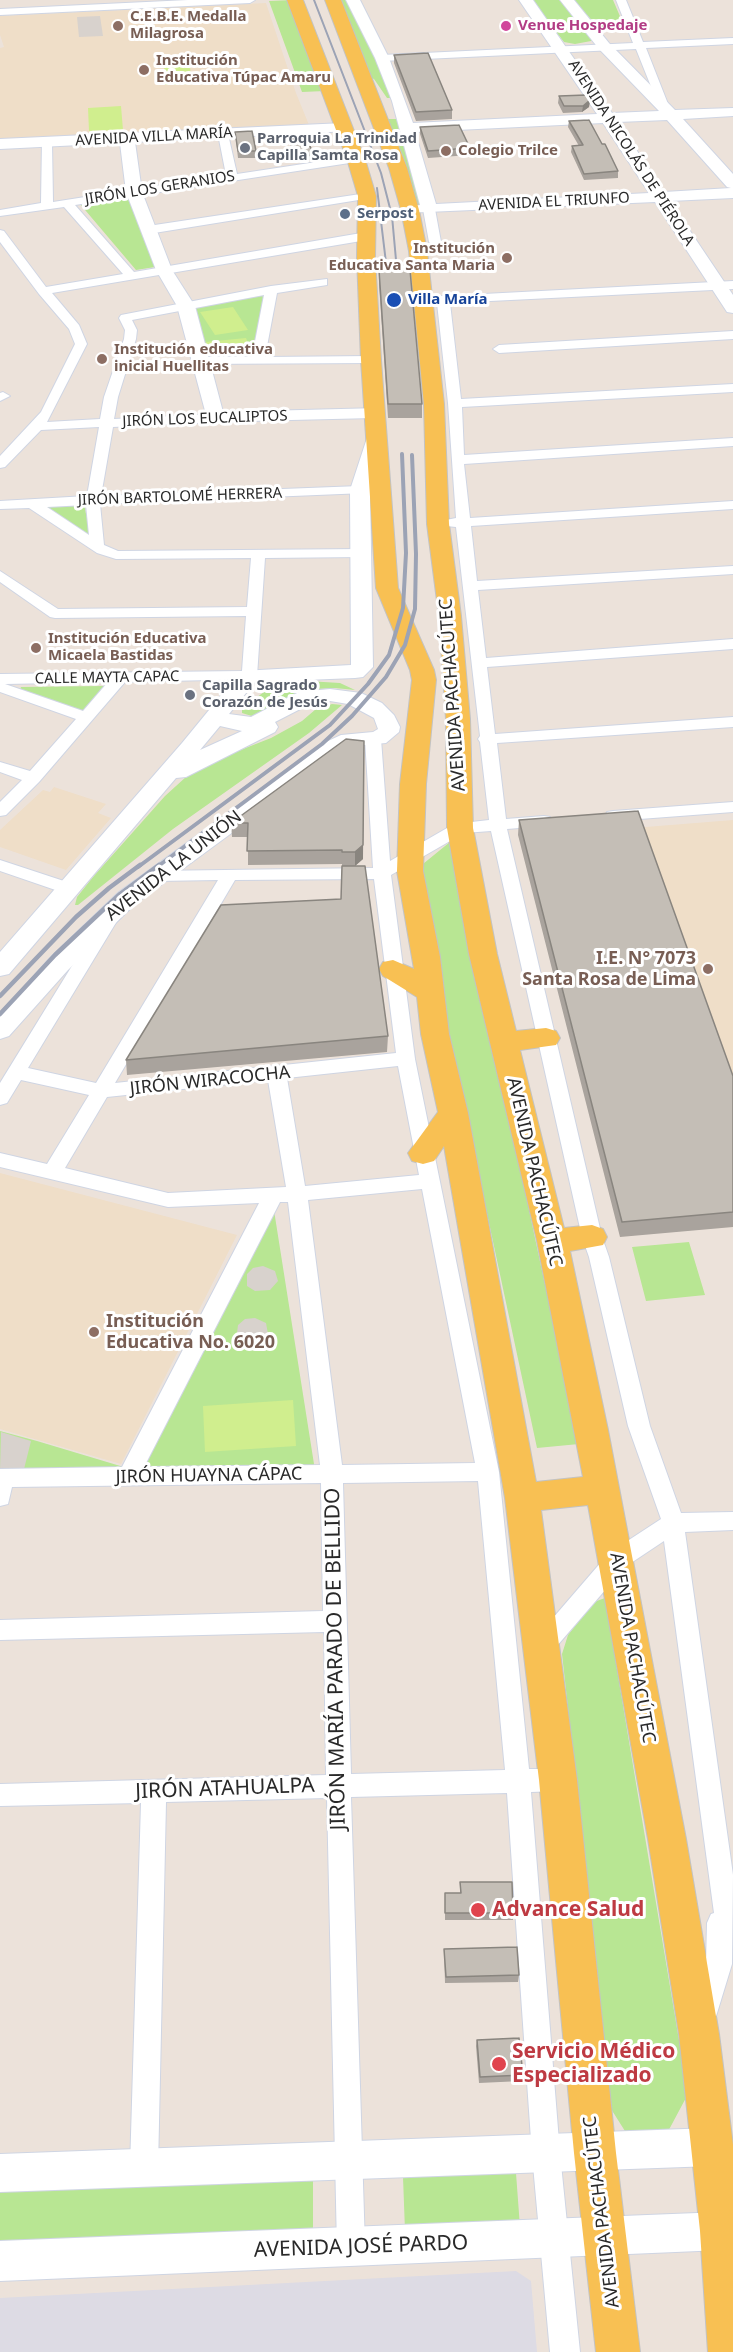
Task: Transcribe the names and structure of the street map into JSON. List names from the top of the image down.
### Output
{
  "streets": {
    "main road": ["AVENIDA PACHACÚTEC"],
    "street": [
      "AVENIDA VILLA MARÍA",
      "AVENIDA NICOLÁS DE PIÉROLA",
      "JIRÓN LOS GERANIOS",
      "AVENIDA EL TRIUNFO",
      "JIRÓN LOS EUCALIPTOS",
      "JIRÓN BARTOLOMÉ HERRERA",
      "CALLE MAYTA CAPAC",
      "AVENIDA LA UNIÓN",
      "JIRÓN WIRACOCHA",
      "JIRÓN HUAYNA CÁPAC",
      "JIRÓN MARÍA PARADO DE BELLIDO",
      "JIRÓN ATAHUALPA",
      "AVENIDA JOSÉ PARDO"
    ]
  },
  "crossings": [
    ["AVENIDA VILLA MARÍA", "AVENIDA PACHACÚTEC"],
    ["AVENIDA NICOLÁS DE PIÉROLA", "AVENIDA EL TRIUNFO"],
    ["JIRÓN LOS GERANIOS", "AVENIDA PACHACÚTEC"],
    ["AVENIDA EL TRIUNFO", "AVENIDA PACHACÚTEC"],
    ["JIRÓN LOS EUCALIPTOS", "AVENIDA PACHACÚTEC"],
    ["JIRÓN BARTOLOMÉ HERRERA", "AVENIDA PACHACÚTEC"],
    ["CALLE MAYTA CAPAC", "AVENIDA PACHACÚTEC"],
    ["AVENIDA PACHACÚTEC", "JIRÓN ATAHUALPA"],
    ["AVENIDA PACHACÚTEC", "AVENIDA JOSÉ PARDO"],
    ["JIRÓN WIRACOCHA", "JIRÓN MARÍA PARADO DE BELLIDO"],
    ["JIRÓN HUAYNA CÁPAC", "JIRÓN MARÍA PARADO DE BELLIDO"],
    ["JIRÓN MARÍA PARADO DE BELLIDO", "JIRÓN ATAHUALPA"],
    ["JIRÓN MARÍA PARADO DE BELLIDO", "AVENIDA JOSÉ PARDO"]
  ],
  "places": [
    "C.E.B.E. Medalla Milagrosa",
    "Venue Hospedaje",
    "Institución Educativa Túpac Amaru",
    "Parroquia La Trinidad Capilla Samta Rosa",
    "Colegio Trilce",
    "Serpost",
    "Institución Educativa Santa Maria",
    "Villa María",
    "Institución educativa inicial Huellitas",
    "Institución Educativa Micaela Bastidas",
    "Capilla Sagrado Corazón de Jesús",
    "I.E. N° 7073 Santa Rosa de Lima",
    "Institución Educativa No. 6020",
    "Advance Salud",
    "Servicio Médico Especializado"
  ]
}
